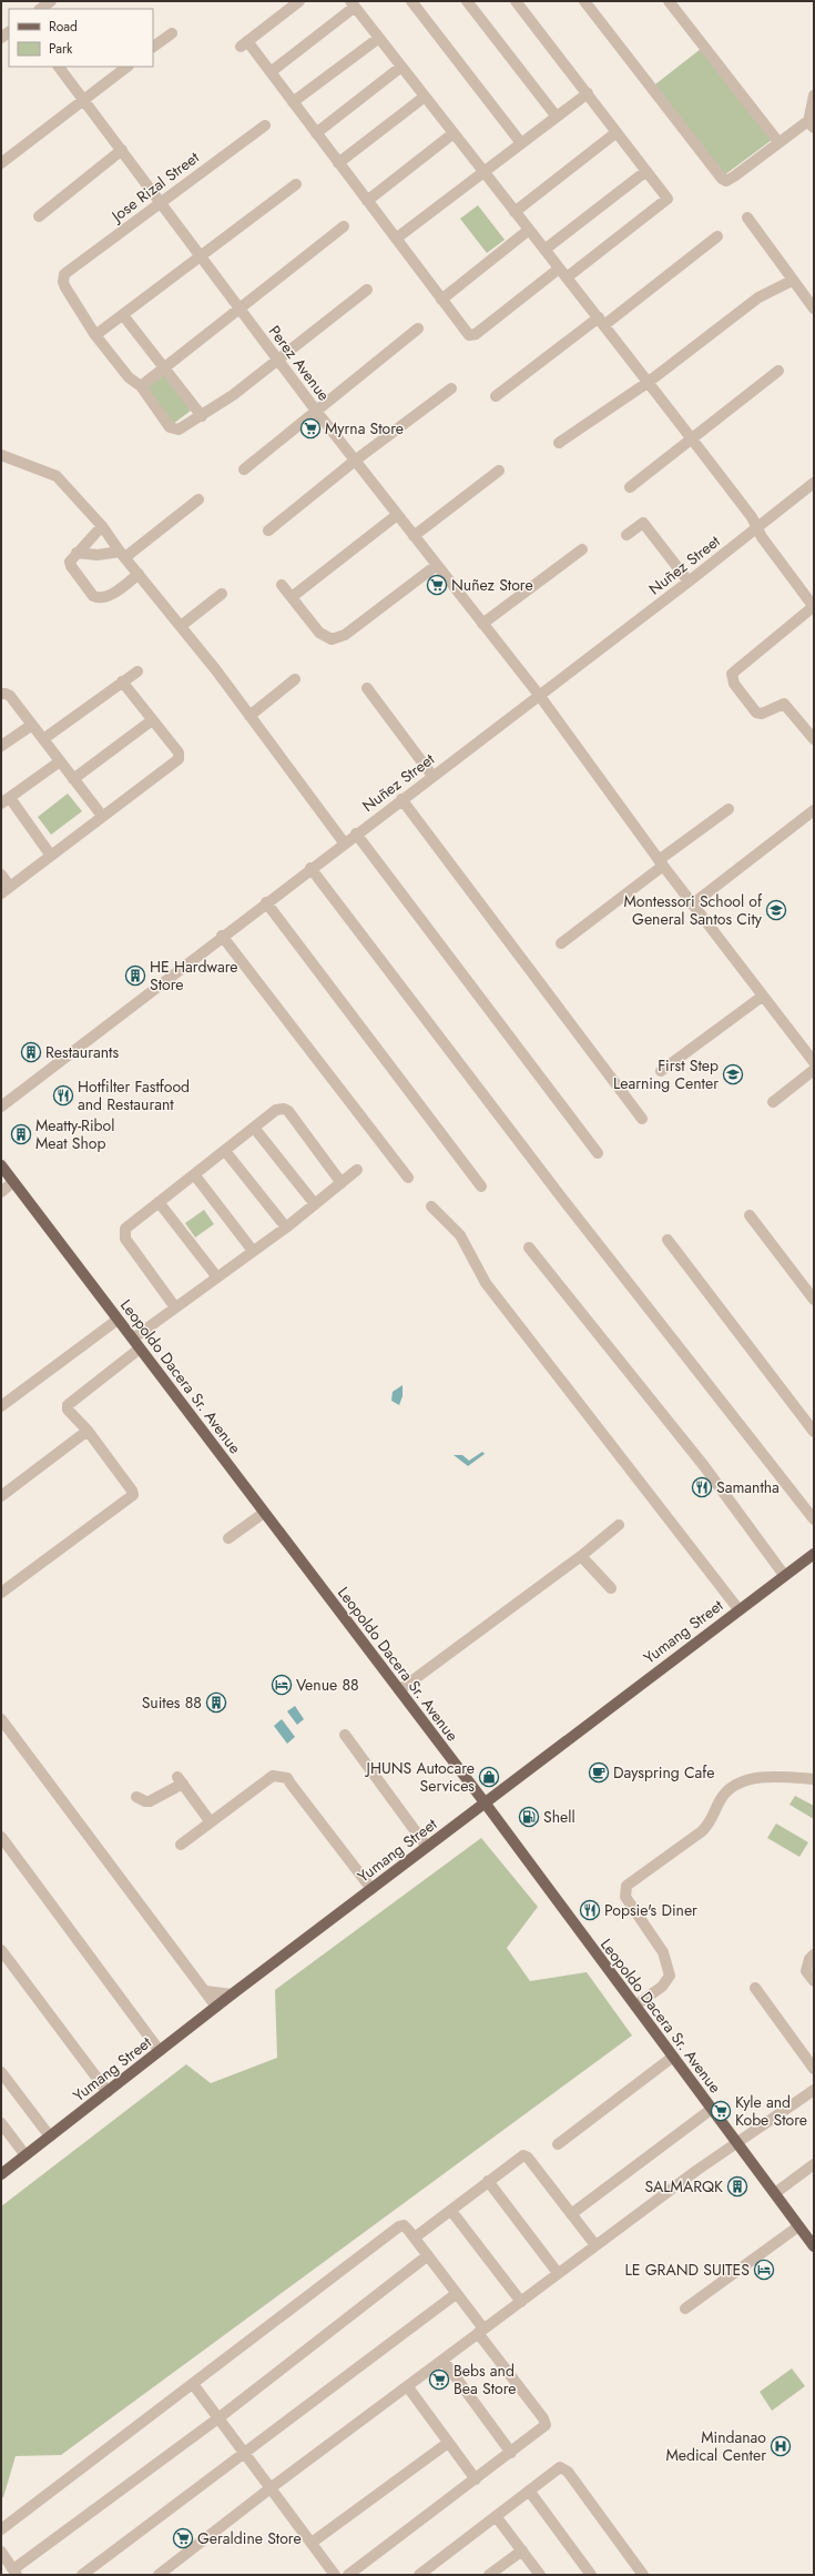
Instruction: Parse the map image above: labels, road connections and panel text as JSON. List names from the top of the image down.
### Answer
{
  "streets": {
    "main road": ["Leopoldo Dacera Sr. Avenue", "Yumang Street"],
    "street": ["Jose Rizal Street", "Perez Avenue", "Nuñez Street"]
  },
  "crossings": [
    ["Jose Rizal Street", "Perez Avenue"],
    ["Perez Avenue", "Nuñez Street"],
    ["Leopoldo Dacera Sr. Avenue", "Yumang Street"]
  ],
  "places": {
    "supermarket": [
      "Myrna Store",
      "Nuñez Store",
      "Kyle and Kobe Store",
      "Bebs and Bea Store",
      "Geraldine Store"
    ],
    "school or university": ["Montessori School of General Santos City", "First Step Learning Center"],
    "building": [
      "HE Hardware Store",
      "Restaurants",
      "Meatty-Ribol Meat Shop",
      "Suites 88",
      "SALMARQK"
    ],
    "restaurant": ["Hotfilter Fastfood and Restaurant", "Samantha", "Popsie's Diner"],
    "hotel": ["Venue 88", "LE GRAND SUITES"],
    "cafe": ["Dayspring Cafe"],
    "shop": ["JHUNS Autocare Services"],
    "fuel station": ["Shell"],
    "hospital": ["Mindanao Medical Center"]
  },
  "legend": ["Road", "Park"]
}
